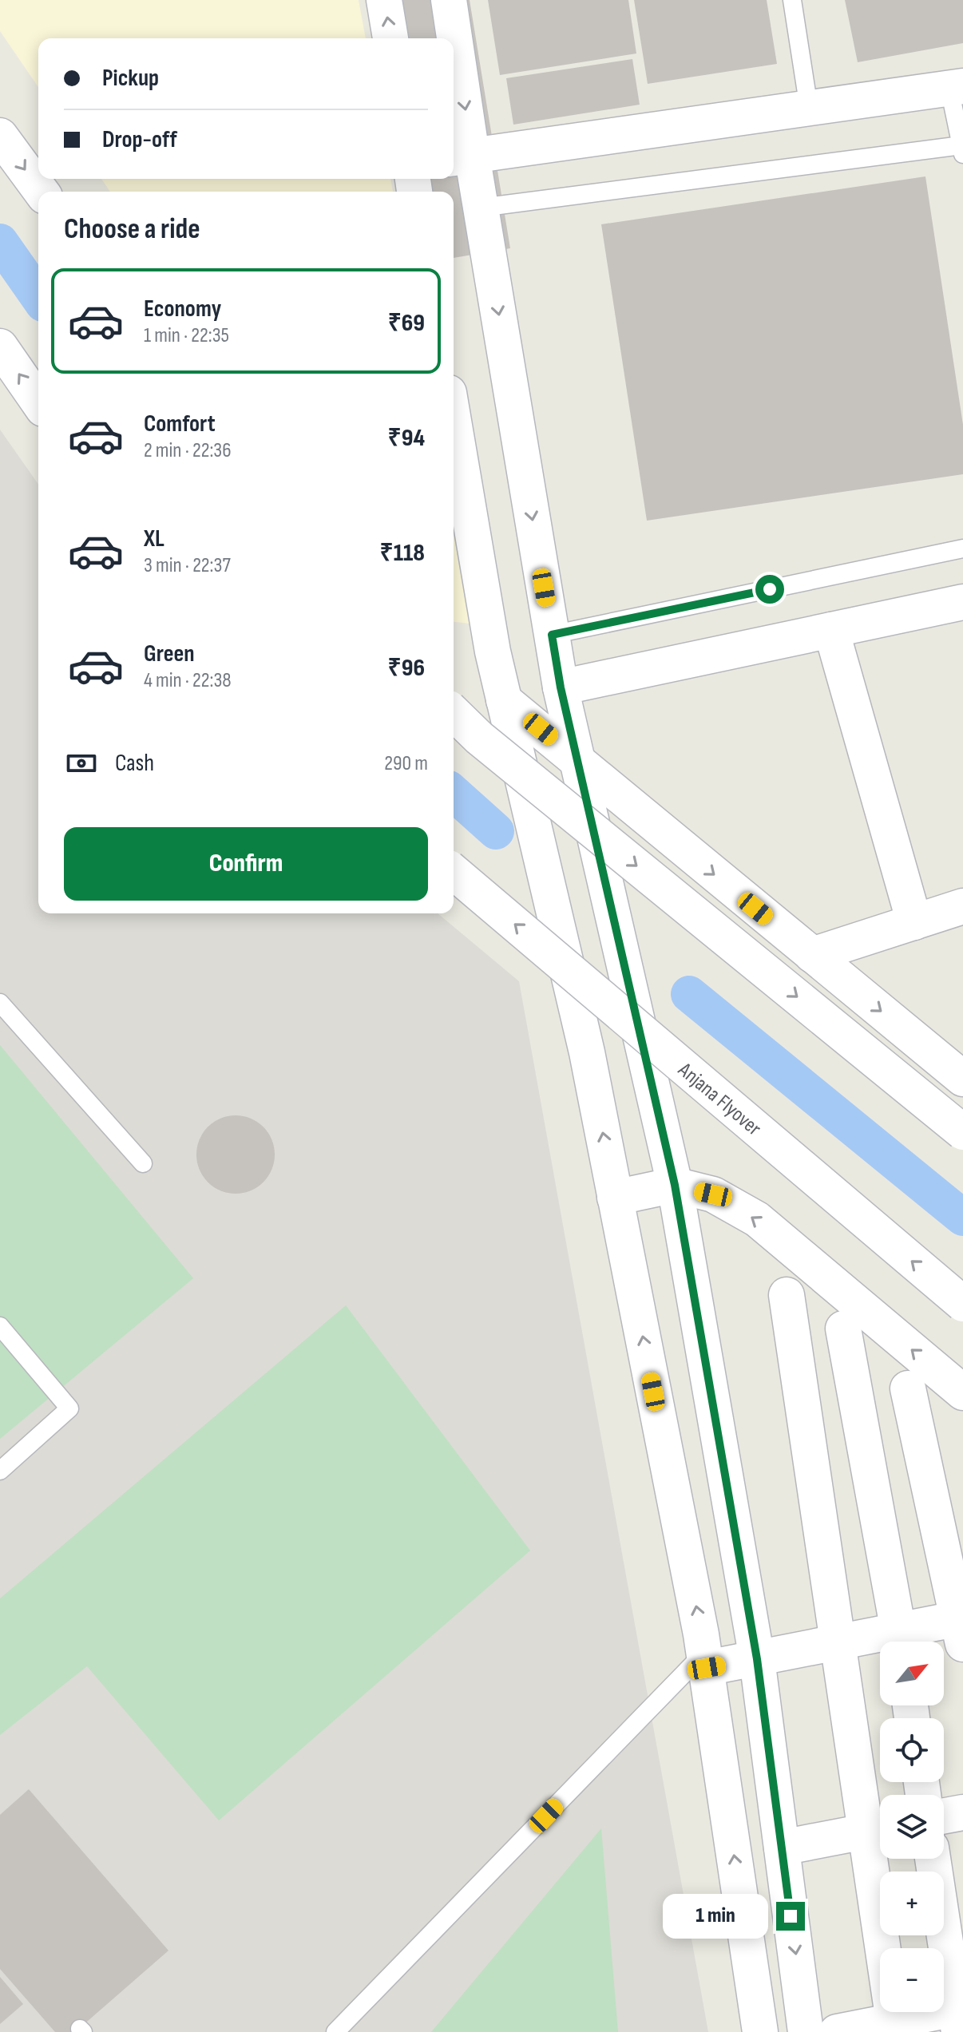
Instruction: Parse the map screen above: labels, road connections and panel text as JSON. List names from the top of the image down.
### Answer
{
  "streets": {
    "main road": ["Anjana Flyover"]
  },
  "north": "top right",
  "page": {
    "banner": ["Pickup", "Drop-off"],
    "heading": "Choose a ride",
    "list": [
      {
        "name": "Economy",
        "note": "1 min · 22:35",
        "value": "₹69"
      },
      {
        "name": "Comfort",
        "note": "2 min · 22:36",
        "value": "₹94"
      },
      {
        "name": "XL",
        "note": "3 min · 22:37",
        "value": "₹118"
      },
      {
        "name": "Green",
        "note": "4 min · 22:38",
        "value": "₹96"
      }
    ],
    "pay": ["Cash", "290 m"],
    "buttons": "Confirm",
    "map_buttons": ["+", "−"],
    "bubble": "1 min"
  }
}
